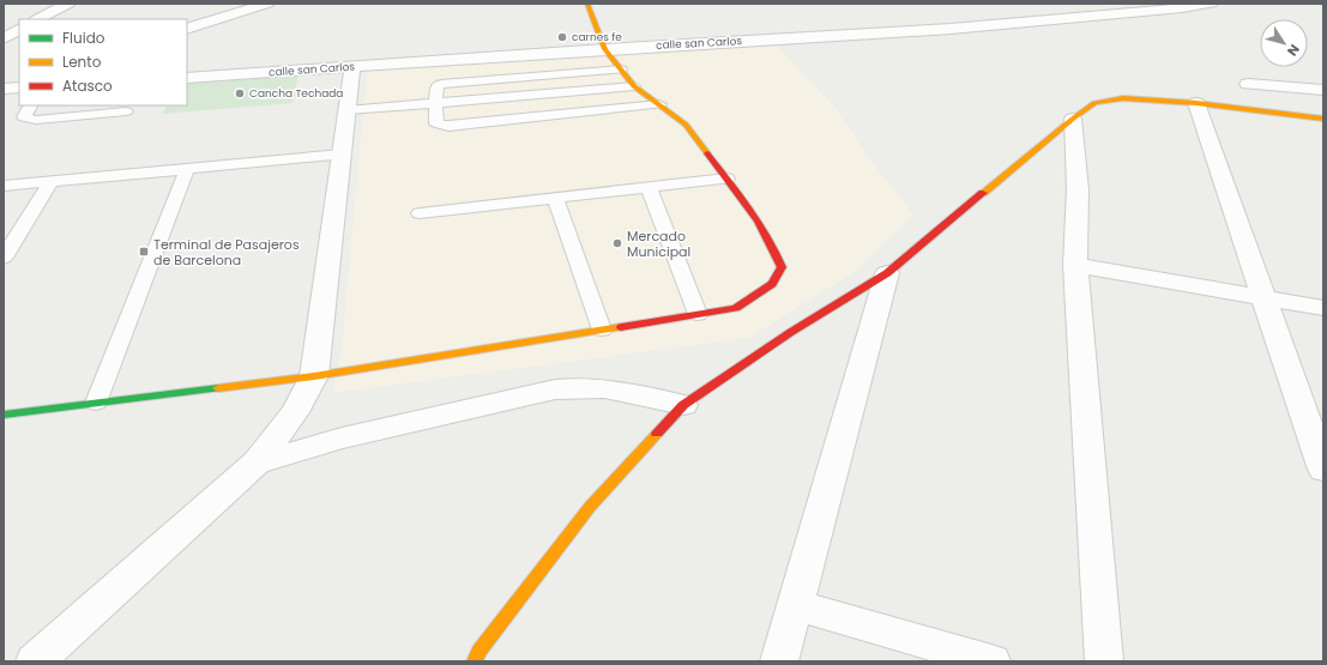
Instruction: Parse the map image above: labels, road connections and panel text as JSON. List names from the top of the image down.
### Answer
{
  "streets": {
    "street": ["calle san Carlos"]
  },
  "places": {
    "other": ["carnes fe", "Cancha Techada", "Mercado Municipal"],
    "transit": ["Terminal de Pasajeros de Barcelona"]
  },
  "legend": ["Fluido", "Lento", "Atasco"],
  "north": "bottom right"
}
